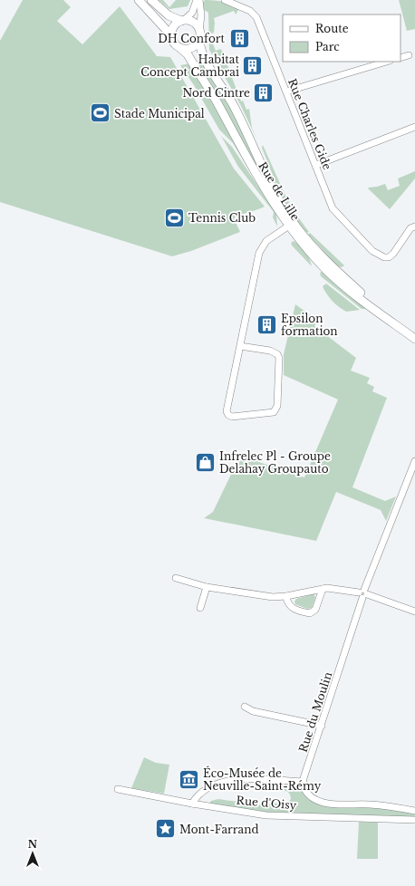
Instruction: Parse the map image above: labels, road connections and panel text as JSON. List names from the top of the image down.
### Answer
{
  "streets": {
    "main road": ["Rue de Lille"],
    "street": ["Rue Charles Gide", "Rue du Moulin", "Rue d'Oisy"]
  },
  "crossings": [
    ["Rue du Moulin", "Rue d'Oisy"]
  ],
  "places": {
    "building": [
      "DH Confort",
      "Habitat Concept Cambrai",
      "Nord Cintre",
      "Epsilon formation"
    ],
    "sports": ["Stade Municipal", "Tennis Club"],
    "shop": ["Infrelec Pl - Groupe Delahay Groupauto"],
    "museum": ["Éco-Musée de Neuville-Saint-Rémy"],
    "place": ["Mont-Farrand"]
  },
  "legend": ["Route", "Parc"],
  "north": "top"
}
